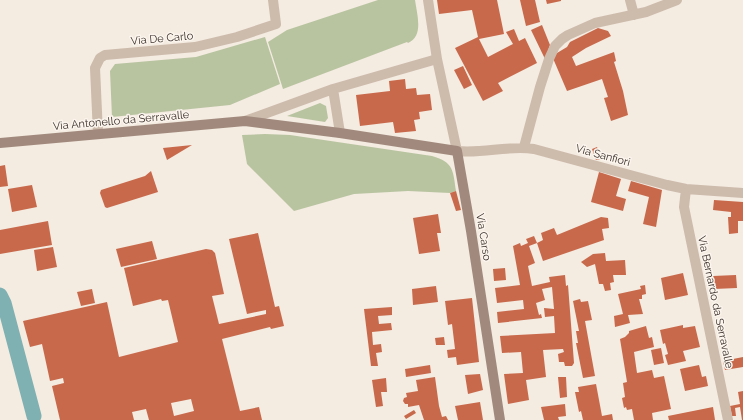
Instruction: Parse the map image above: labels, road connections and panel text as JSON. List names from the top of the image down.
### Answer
{
  "streets": {
    "street": [
      "Via De Carlo",
      "Via Antonello da Serravalle",
      "Via Sanfiori",
      "Via Carso",
      "Via Bernardo da Serravalle"
    ]
  },
  "crossings": [
    ["Via De Carlo", "Via Antonello da Serravalle"],
    ["Via Antonello da Serravalle", "Via Sanfiori"],
    ["Via Antonello da Serravalle", "Via Carso"],
    ["Via Sanfiori", "Via Carso"],
    ["Via Sanfiori", "Via Bernardo da Serravalle"]
  ]
}
